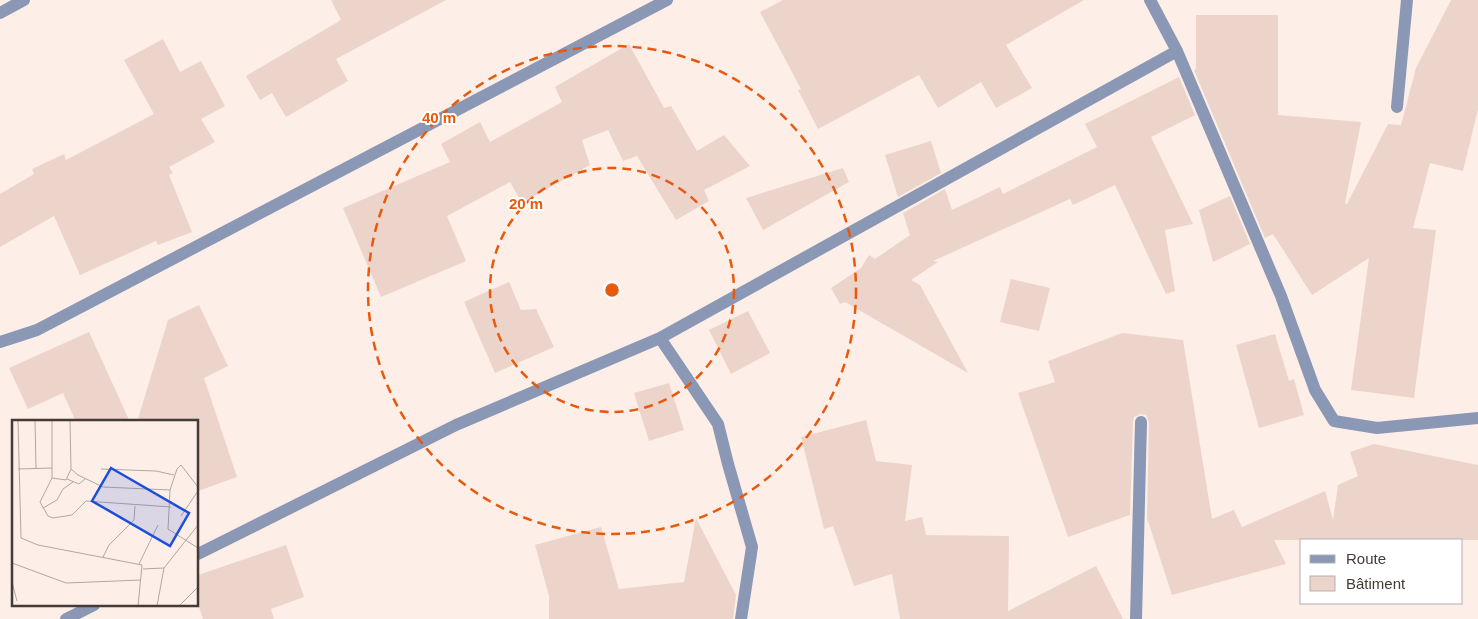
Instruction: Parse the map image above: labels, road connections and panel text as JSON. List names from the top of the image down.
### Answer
{
  "legend": ["Route", "Bâtiment"],
  "rings": ["40 m", "20 m"]
}
